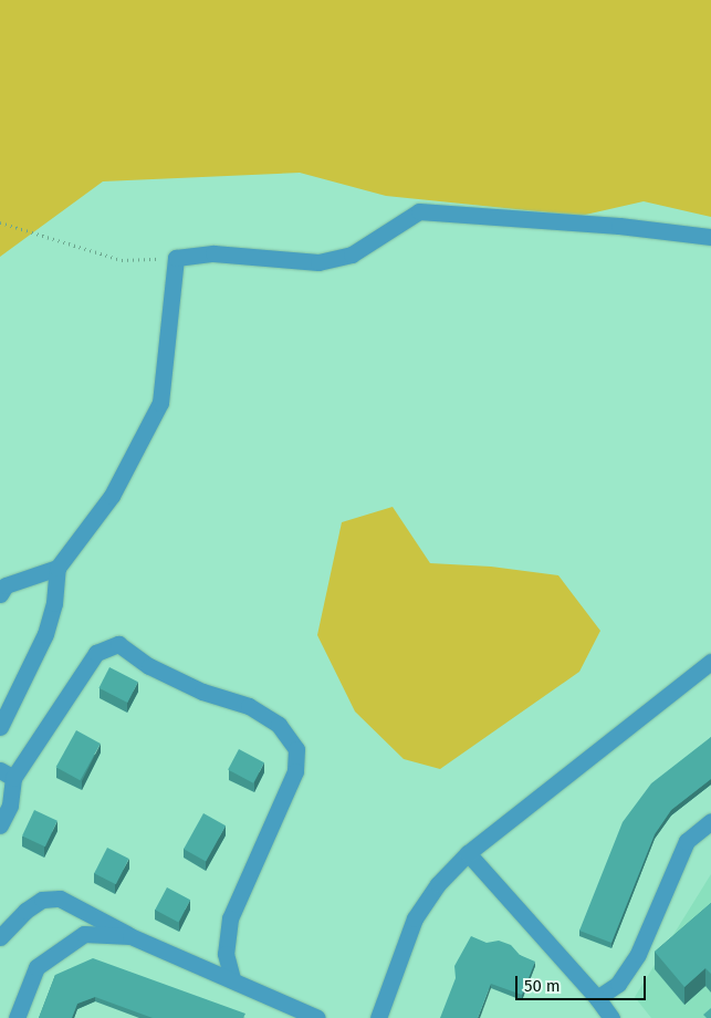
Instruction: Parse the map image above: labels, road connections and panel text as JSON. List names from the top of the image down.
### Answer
{
  "scale_bar": "50 m"
}
